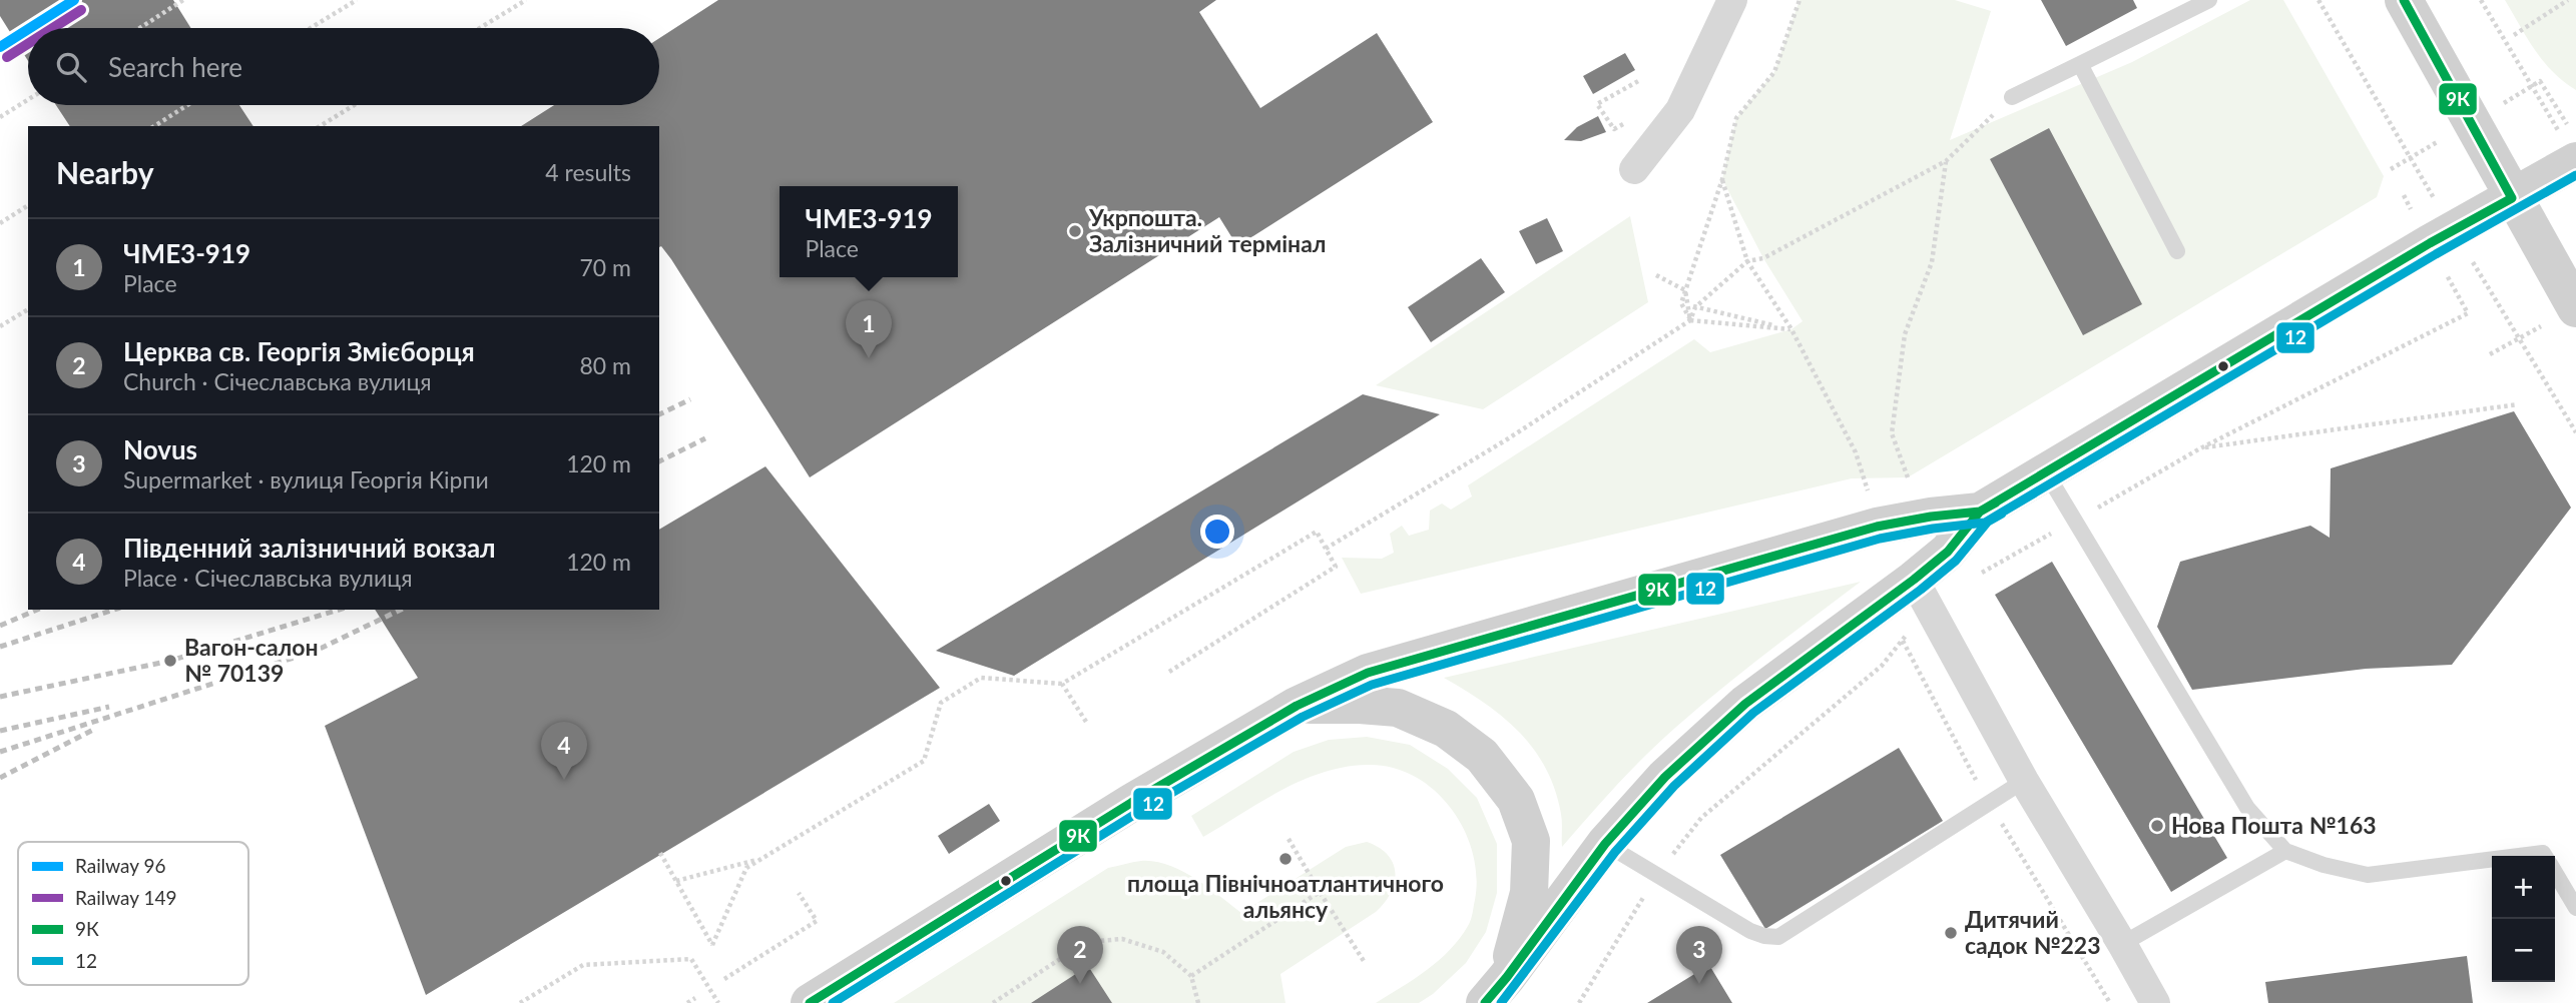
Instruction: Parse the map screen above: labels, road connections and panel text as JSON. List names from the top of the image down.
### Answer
{
  "places": [
    "Укрпошта. Залізничний термінал",
    "Вагон-салон № 70139",
    "Нова Пошта №163",
    "площа Північноатлантичного альянсу",
    "Дитячий садок №223"
  ],
  "lines": [
    "rail line 96",
    "transit line 9К",
    "rail line 149",
    "transit line 12"
  ],
  "legend": [
    "Railway 96",
    "Railway 149",
    "9К",
    "12"
  ],
  "page": {
    "search": "Search here",
    "heading": ["Nearby", "4 results"],
    "popup": ["ЧМЕ3-919", "Place"],
    "list": [
      {
        "mark": "1",
        "name": "ЧМЕ3-919",
        "note": "Place",
        "value": "70 m"
      },
      {
        "mark": "2",
        "name": "Церква св. Георгія Змієборця",
        "note": "Church · Січеславська вулиця",
        "value": "80 m"
      },
      {
        "mark": "3",
        "name": "Novus",
        "note": "Supermarket · вулиця Георгія Кірпи",
        "value": "120 m"
      },
      {
        "mark": "4",
        "name": "Південний залізничний вокзал",
        "note": "Place · Січеславська вулиця",
        "value": "120 m"
      }
    ],
    "pins": [
      "1",
      "4",
      "2",
      "3"
    ],
    "map_buttons": ["+", "−"]
  }
}
